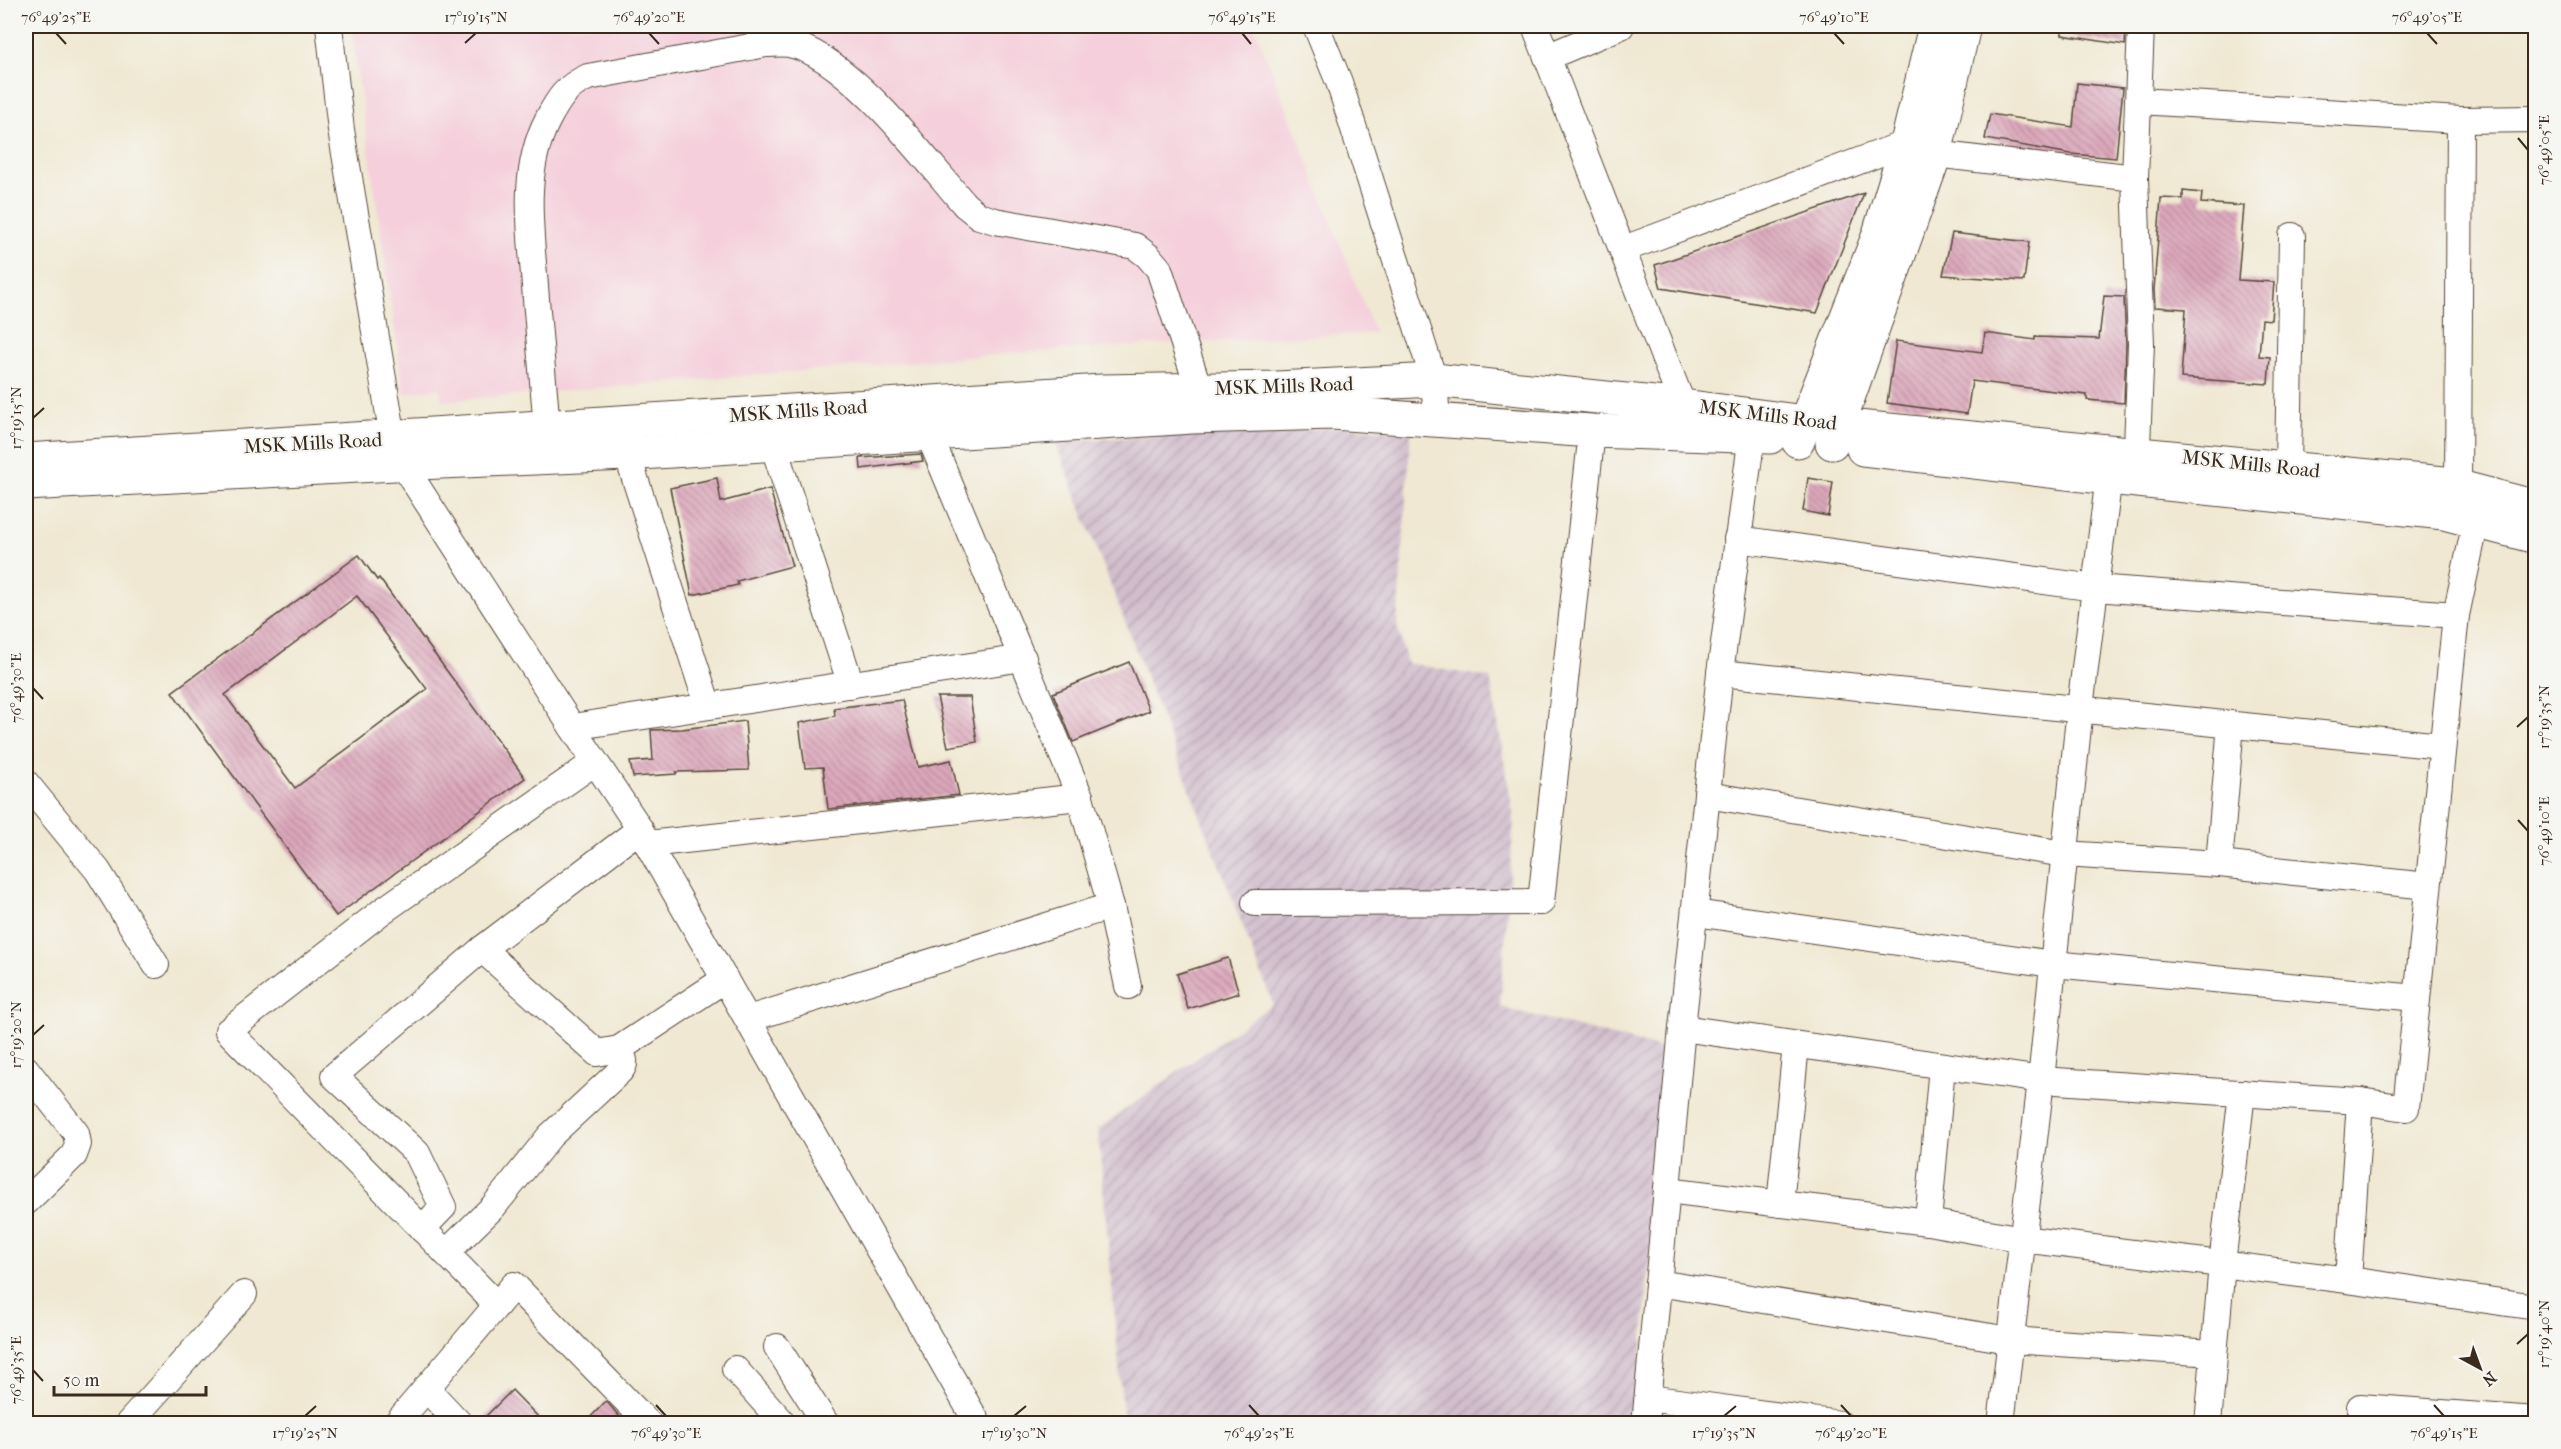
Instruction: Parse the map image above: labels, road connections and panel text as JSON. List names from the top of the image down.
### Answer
{
  "streets": {
    "main road": ["MSK Mills Road"]
  },
  "scale_bar": "50 m",
  "north": "bottom right",
  "coordinates": [
    "76°49'25\"E",
    "17°19'15\"N",
    "76°49'20\"E",
    "76°49'15\"E",
    "76°49'10\"E",
    "76°49'05\"E",
    "76°49'30\"E",
    "17°19'35\"N",
    "17°19'20\"N",
    "17°19'40\"N",
    "76°49'35\"E",
    "17°19'25\"N",
    "17°19'30\"N"
  ]
}
